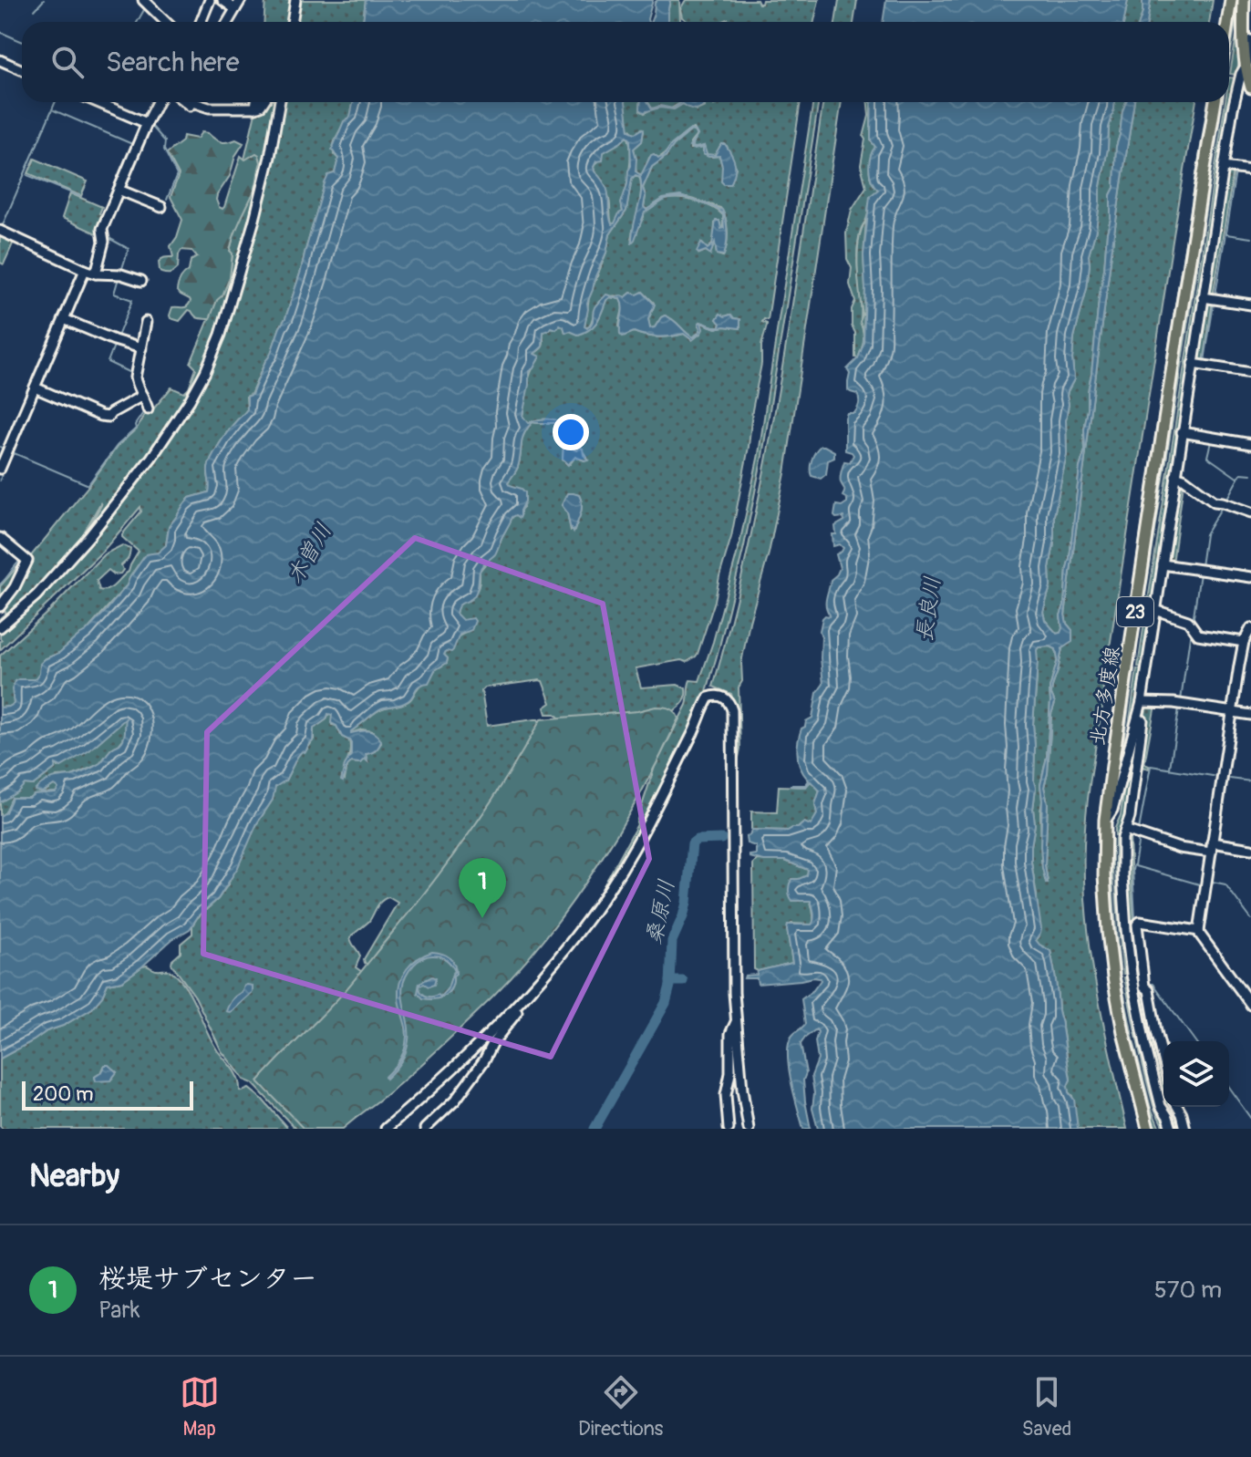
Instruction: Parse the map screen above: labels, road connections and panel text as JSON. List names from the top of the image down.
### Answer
{
  "streets": {
    "main road": ["23", "北方多度線"]
  },
  "water": ["木曽川", "長良川", "桑原川"],
  "scale_bar": "200 m",
  "page": {
    "search": "Search here",
    "pins": "1",
    "scale": "200 m",
    "heading": "Nearby",
    "list": [
      {
        "mark": "1",
        "name": "桜堤サブセンター",
        "note": "Park",
        "value": "570 m"
      }
    ],
    "nav": ["Map", "Directions", "Saved"]
  }
}
